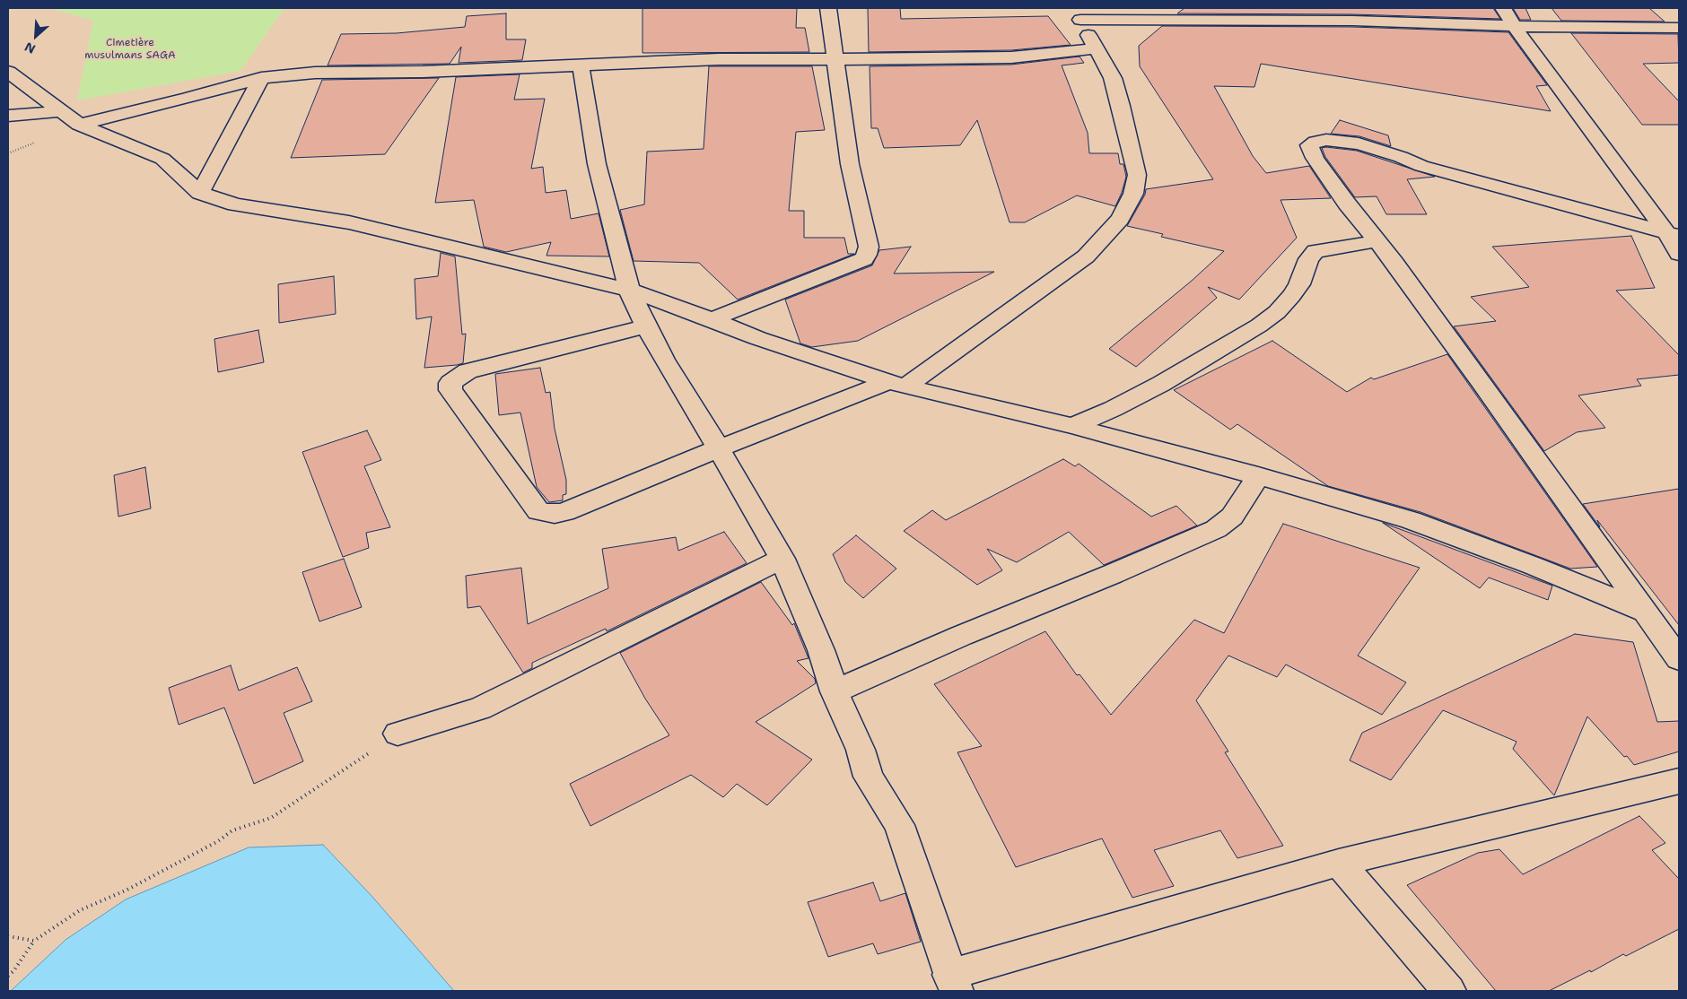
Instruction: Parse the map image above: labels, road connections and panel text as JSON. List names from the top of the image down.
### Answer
{
  "parks": ["Cimetière musulmans SAGA"],
  "north": "bottom left"
}
